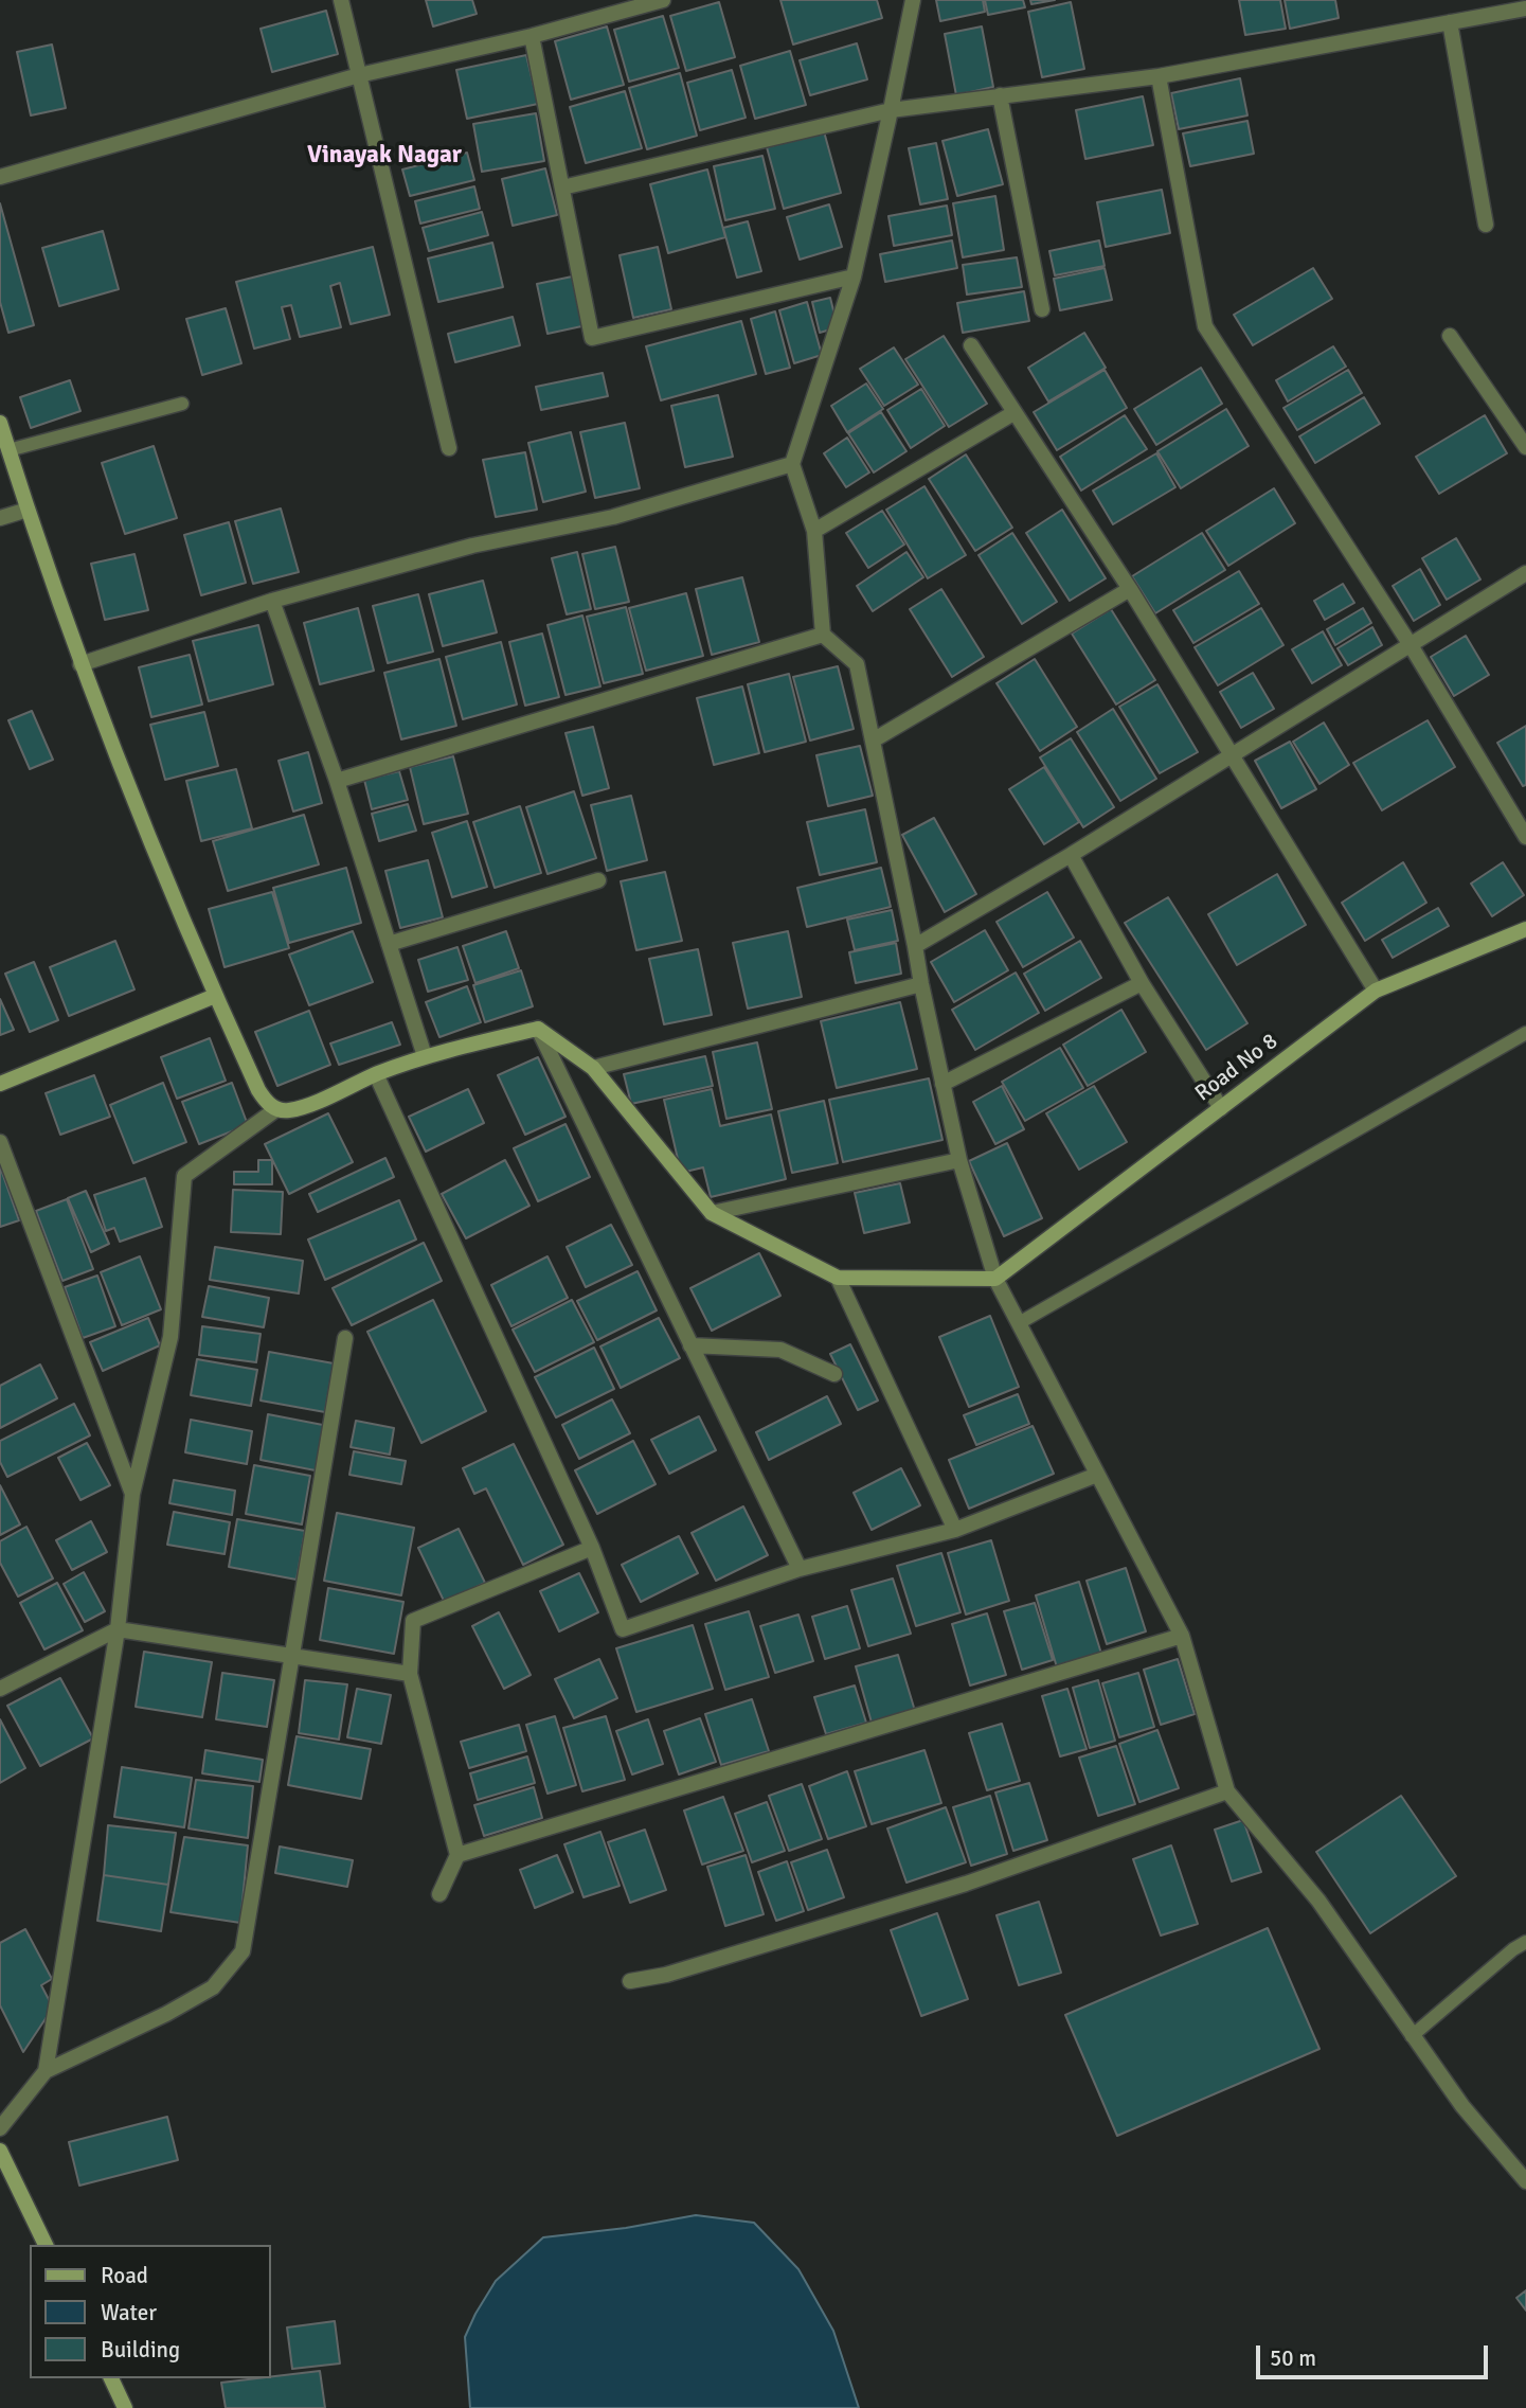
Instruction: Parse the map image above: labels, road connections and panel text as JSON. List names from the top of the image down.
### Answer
{
  "streets": {
    "street": ["Road No 8"]
  },
  "districts": ["Vinayak Nagar"],
  "legend": ["Road", "Water", "Building"],
  "scale_bar": "50 m"
}
